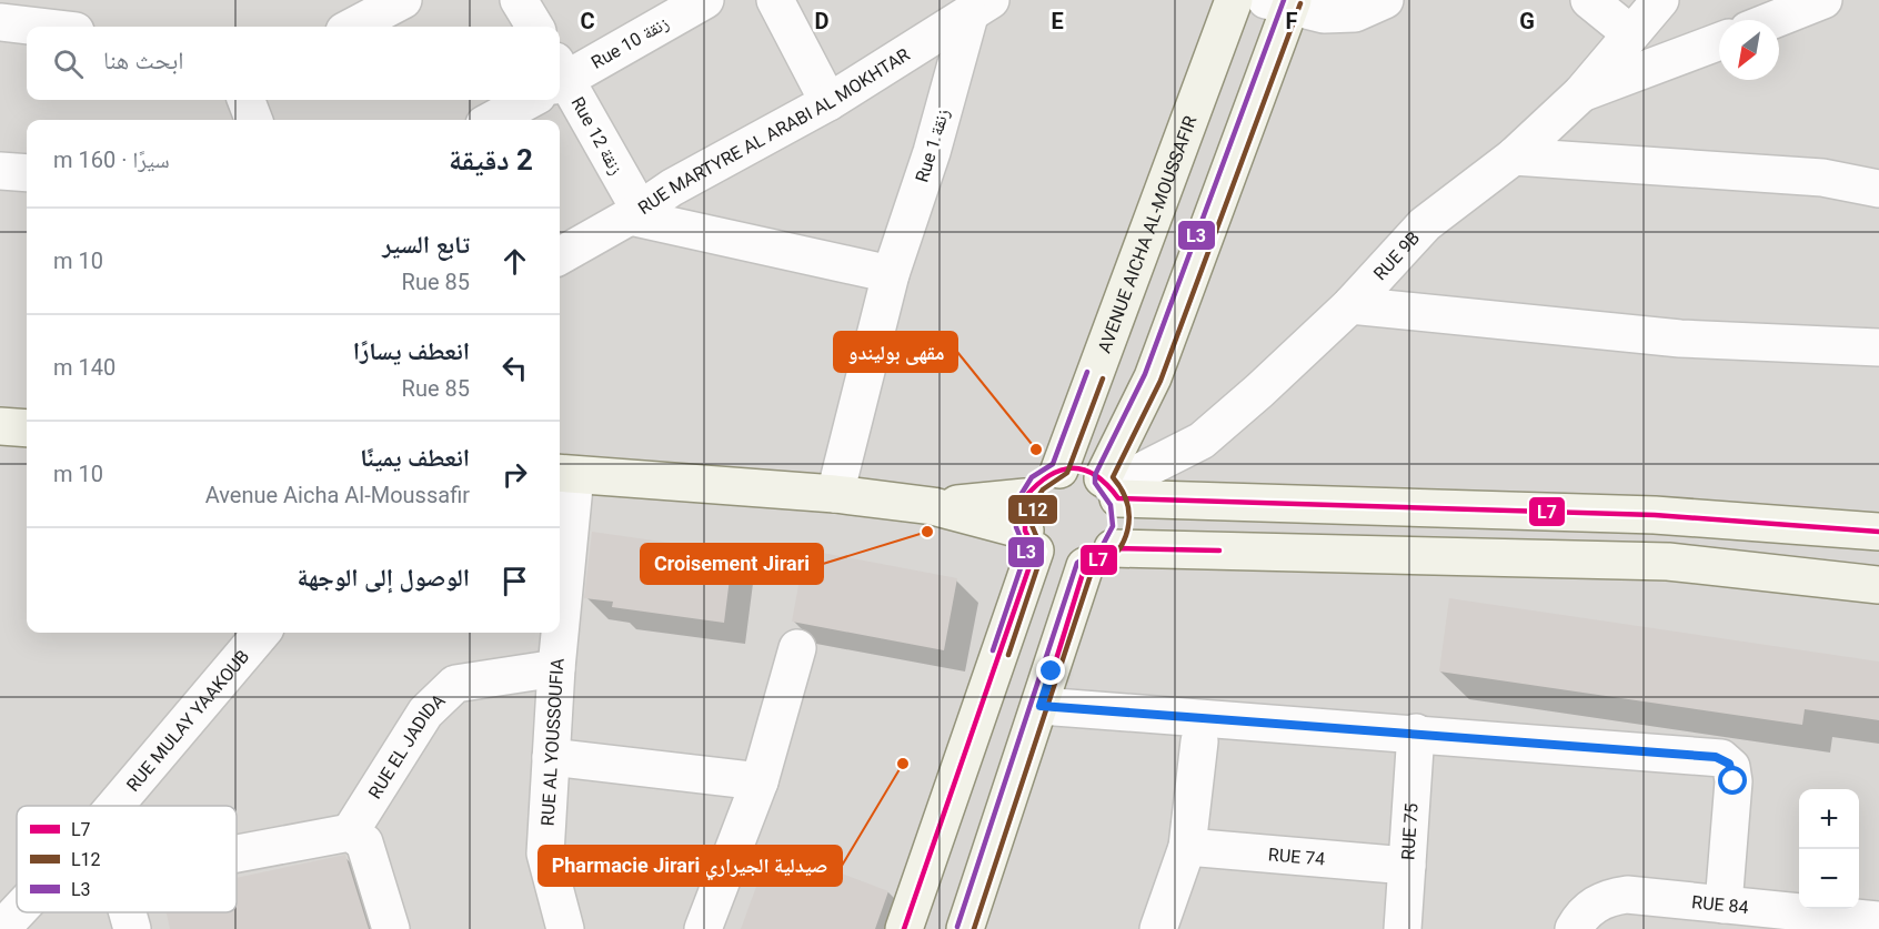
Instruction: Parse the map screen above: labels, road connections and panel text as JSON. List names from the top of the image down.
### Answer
{
  "streets": {
    "street": [
      "Rue 10 زنقة",
      "RUE MARTYRE AL ARABI AL MOKHTAR",
      "Rue 12 زنقة",
      "Rue 1 زنقة",
      "AVENUE AICHA AL-MOUSSAFIR",
      "RUE 9B",
      "RUE MULAY YAAKOUB",
      "RUE AL YOUSSOUFIA",
      "RUE EL JADIDA",
      "RUE 75",
      "RUE 74",
      "RUE 84"
    ]
  },
  "crossings": [
    ["RUE MARTYRE AL ARABI AL MOKHTAR", "Rue 12 زنقة"],
    ["RUE MARTYRE AL ARABI AL MOKHTAR", "Rue 1 زنقة"],
    ["AVENUE AICHA AL-MOUSSAFIR", "RUE 9B"],
    ["RUE AL YOUSSOUFIA", "RUE EL JADIDA"],
    ["RUE 75", "RUE 74"]
  ],
  "places": ["مقهى بوليندو", "Croisement Jirari", "Pharmacie Jirari صيدلية الجيراري"],
  "lines": ["transit line L3", "transit line L12", "transit line L7"],
  "legend": ["L7", "L12", "L3"],
  "north": "bottom left",
  "page": {
    "search": "ابحث هنا",
    "heading": ["2 دقيقة", "سيرًا · 160 m"],
    "list": [
      ["تابع السير", "Rue 85", "10 m"],
      ["انعطف يسارًا", "Rue 85", "140 m"],
      ["انعطف يمينًا", "Avenue Aicha Al-Moussafir", "10 m"],
      "الوصول إلى الوجهة"
    ],
    "map_buttons": ["+", "−"]
  },
  "grid": {
    "columns": [
      "C",
      "D",
      "E",
      "F",
      "G"
    ]
  }
}
